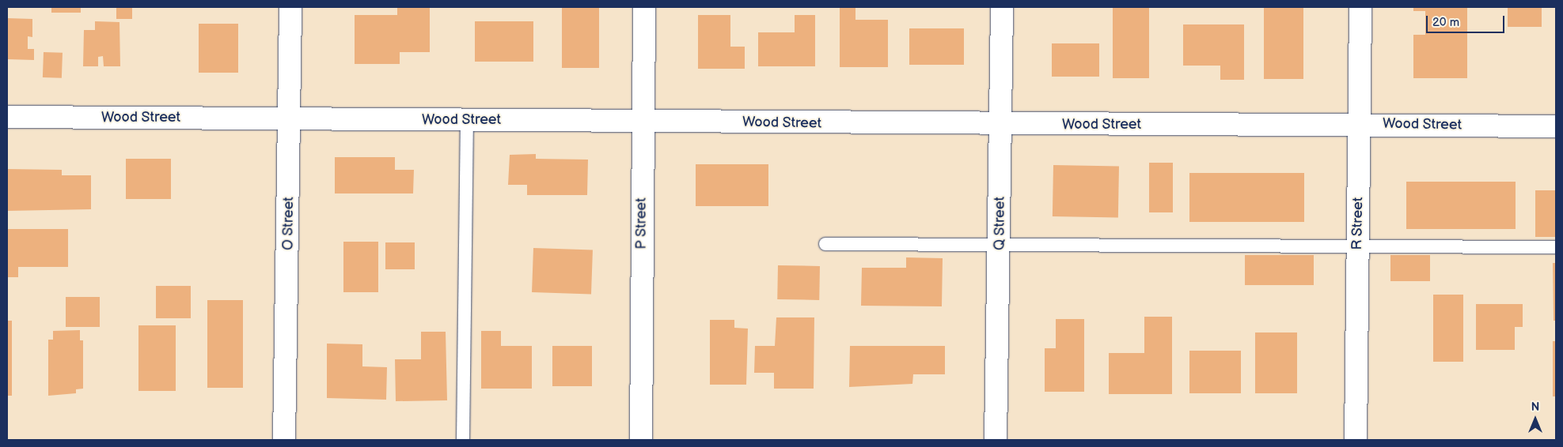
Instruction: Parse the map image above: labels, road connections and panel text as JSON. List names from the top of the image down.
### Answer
{
  "streets": {
    "street": [
      "Wood Street",
      "O Street",
      "P Street",
      "Q Street",
      "R Street"
    ]
  },
  "crossings": [
    ["Wood Street", "O Street"],
    ["Wood Street", "P Street"],
    ["Wood Street", "Q Street"],
    ["Wood Street", "R Street"]
  ],
  "scale_bar": "20 m",
  "north": "top"
}
